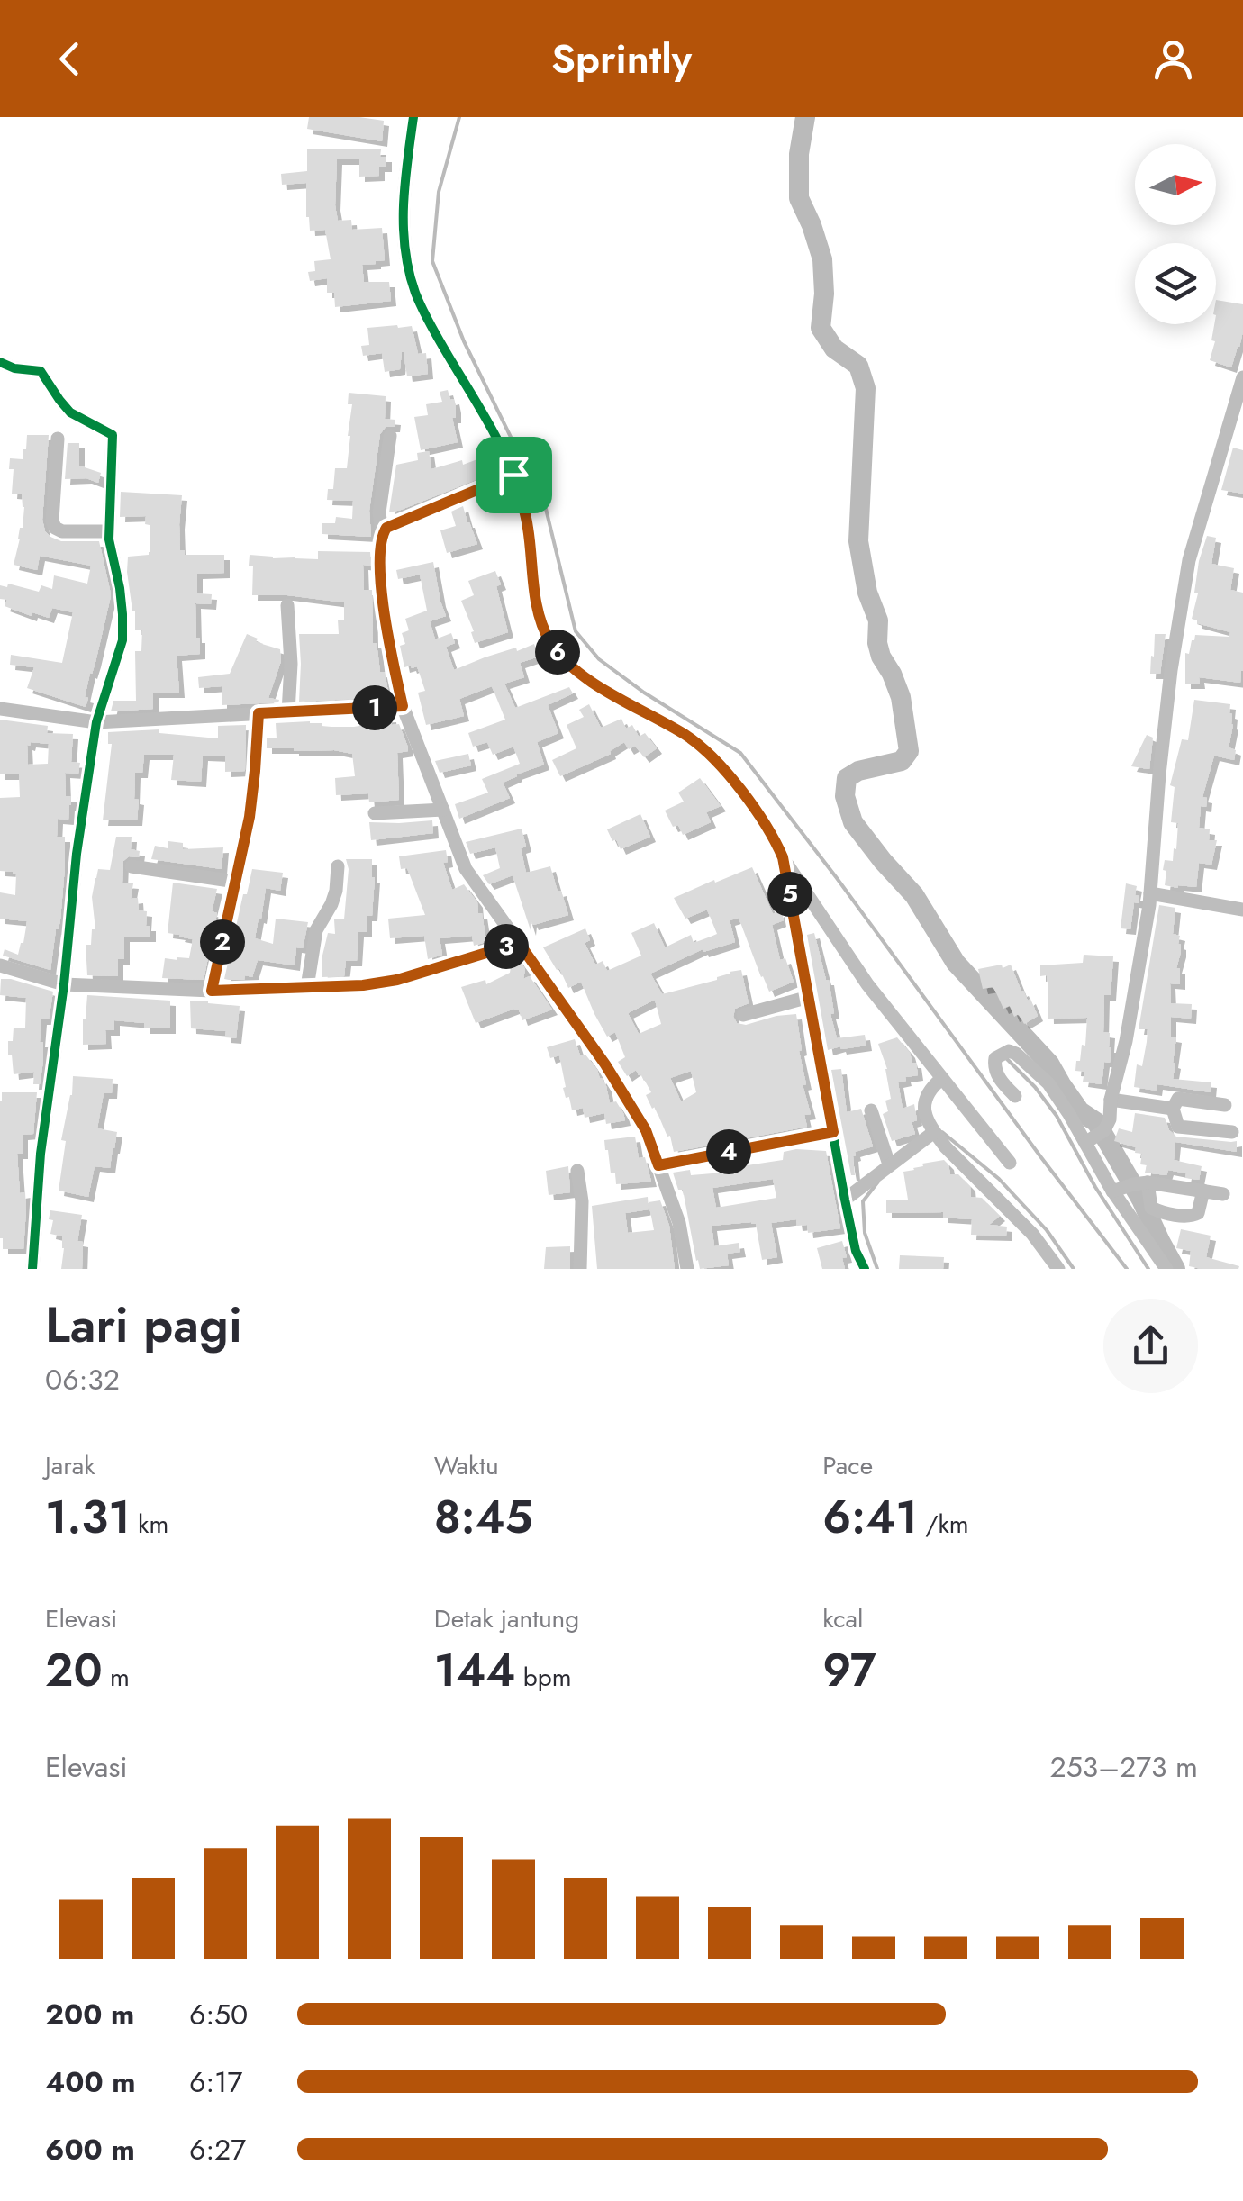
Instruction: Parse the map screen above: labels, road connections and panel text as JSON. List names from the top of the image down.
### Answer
{
  "north": "right",
  "page": {
    "header": "Sprintly",
    "pins": [
      "6",
      "1",
      "5",
      "2",
      "3",
      "4"
    ],
    "heading": ["Lari pagi", "06:32"],
    "stats": [
      ["Jarak", "1.31 km"],
      ["Waktu", "8:45"],
      ["Pace", "6:41 /km"],
      ["Elevasi", "20 m"],
      ["Detak jantung", "144 bpm"],
      ["kcal", "97"]
    ],
    "chart": ["Elevasi", "253–273 m"],
    "list": [
      {
        "name": "200 m",
        "note": "6:50"
      },
      {
        "name": "400 m",
        "note": "6:17"
      },
      {
        "name": "600 m",
        "note": "6:27"
      }
    ]
  }
}
